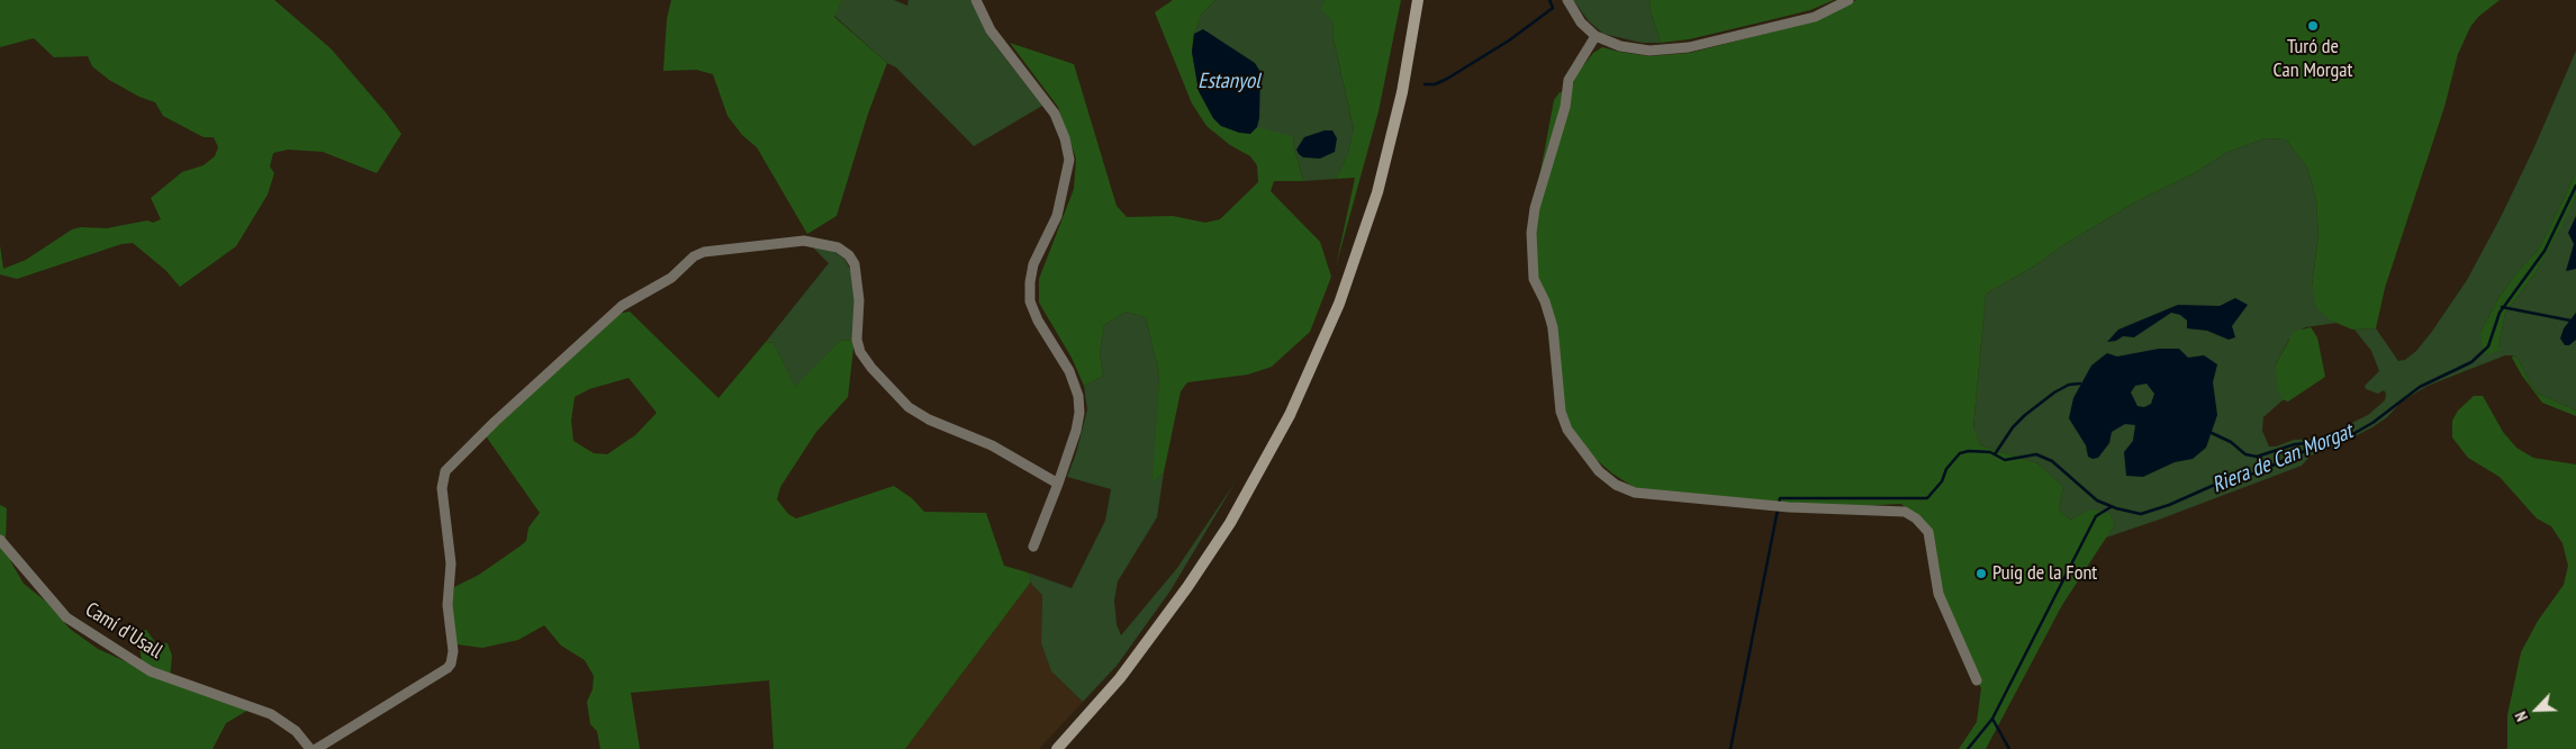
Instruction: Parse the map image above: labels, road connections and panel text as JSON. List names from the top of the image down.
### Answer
{
  "streets": {
    "street": ["Camí d'Usall"]
  },
  "water": ["Estanyol", "Riera de Can Morgat"],
  "places": ["Turó de Can Morgat", "Puig de la Font"],
  "north": "bottom left"
}
